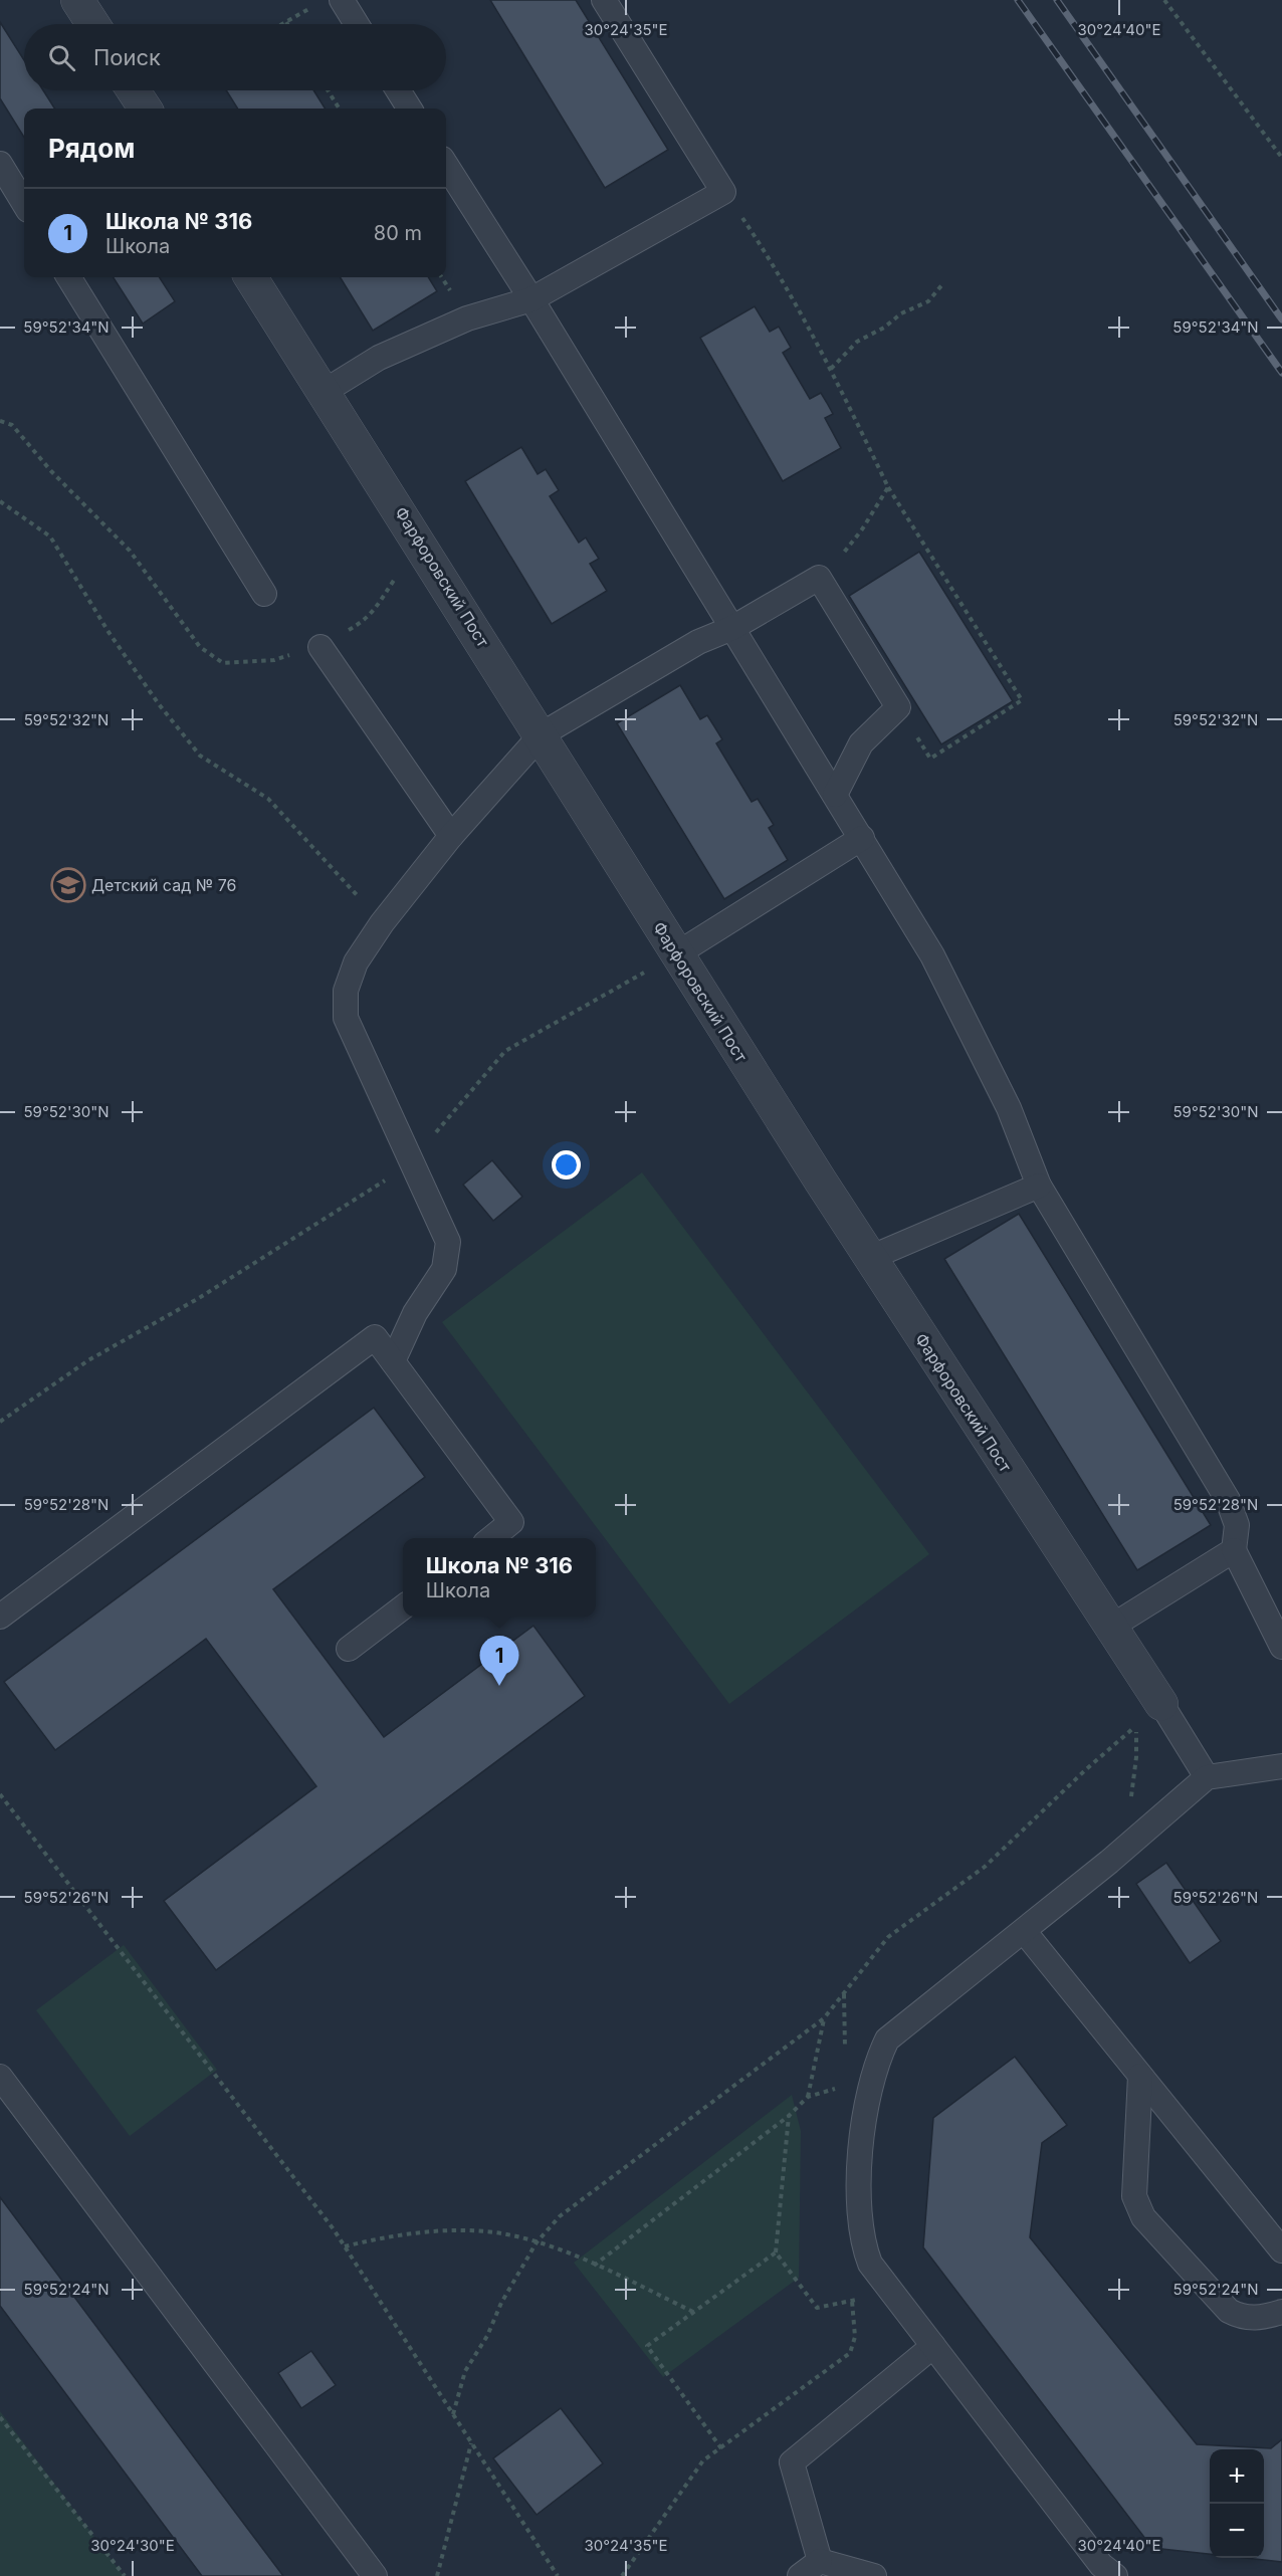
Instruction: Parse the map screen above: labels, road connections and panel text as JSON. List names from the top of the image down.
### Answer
{
  "streets": {
    "street": ["Фарфоровский Пост"]
  },
  "places": {
    "school or university": ["Детский сад № 76"]
  },
  "page": {
    "search": "Поиск",
    "heading": "Рядом",
    "list": [
      {
        "mark": "1",
        "name": "Школа № 316",
        "note": "Школа",
        "value": "80 m"
      }
    ],
    "popup": ["Школа № 316", "Школа"],
    "pins": "1",
    "map_buttons": ["+", "−"]
  },
  "coordinates": [
    "30°24'35\"E",
    "30°24'40\"E",
    "59°52'34\"N",
    "59°52'32\"N",
    "59°52'30\"N",
    "59°52'28\"N",
    "59°52'26\"N",
    "59°52'24\"N",
    "30°24'30\"E"
  ]
}
